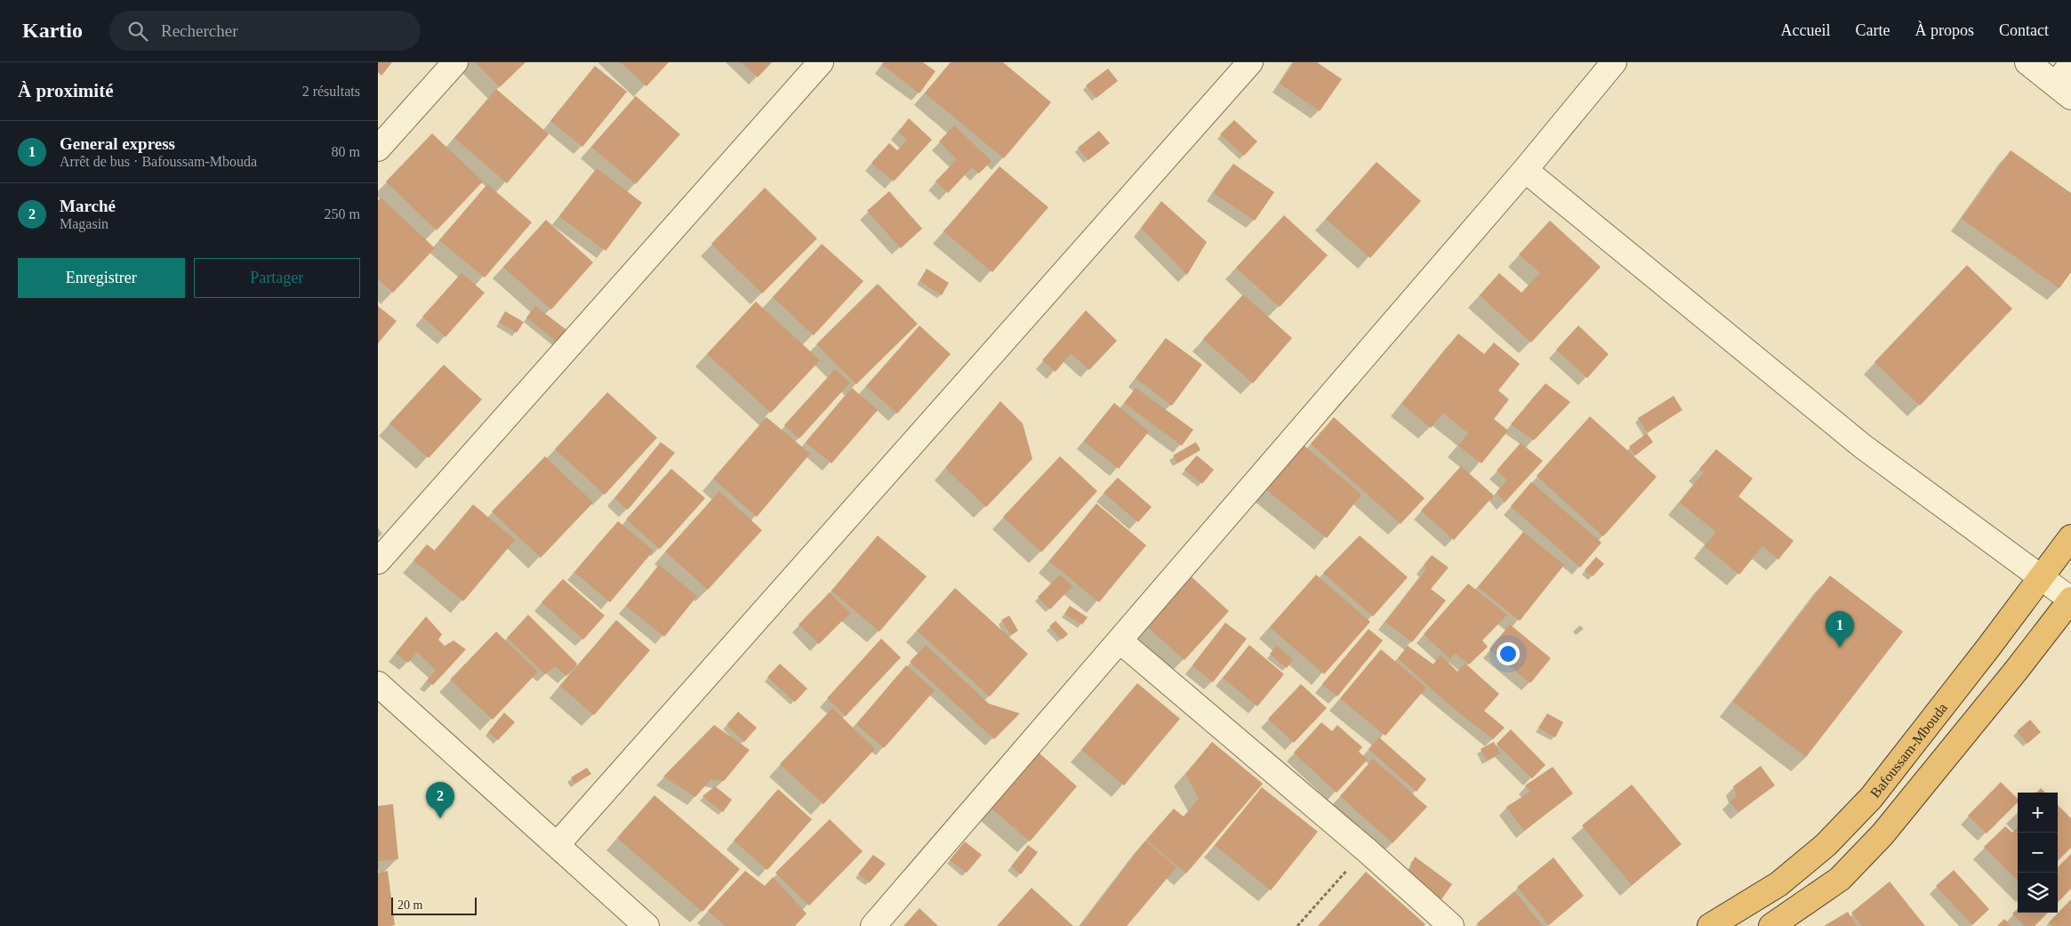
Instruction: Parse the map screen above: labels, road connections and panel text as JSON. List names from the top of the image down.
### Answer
{
  "streets": {
    "highway": ["Bafoussam-Mbouda"]
  },
  "scale_bar": "20 m",
  "page": {
    "header": "Kartio",
    "search": "Rechercher",
    "nav": [
      "Accueil",
      "Carte",
      "À propos",
      "Contact"
    ],
    "heading": ["À proximité", "2 résultats"],
    "list": [
      {
        "mark": "1",
        "name": "General express",
        "note": "Arrêt de bus · Bafoussam-Mbouda",
        "value": "80 m"
      },
      {
        "mark": "2",
        "name": "Marché",
        "note": "Magasin",
        "value": "250 m"
      }
    ],
    "buttons": ["Enregistrer", "Partager"],
    "pins": ["1", "2"],
    "map_buttons": ["+", "−"],
    "scale": "20 m"
  }
}
